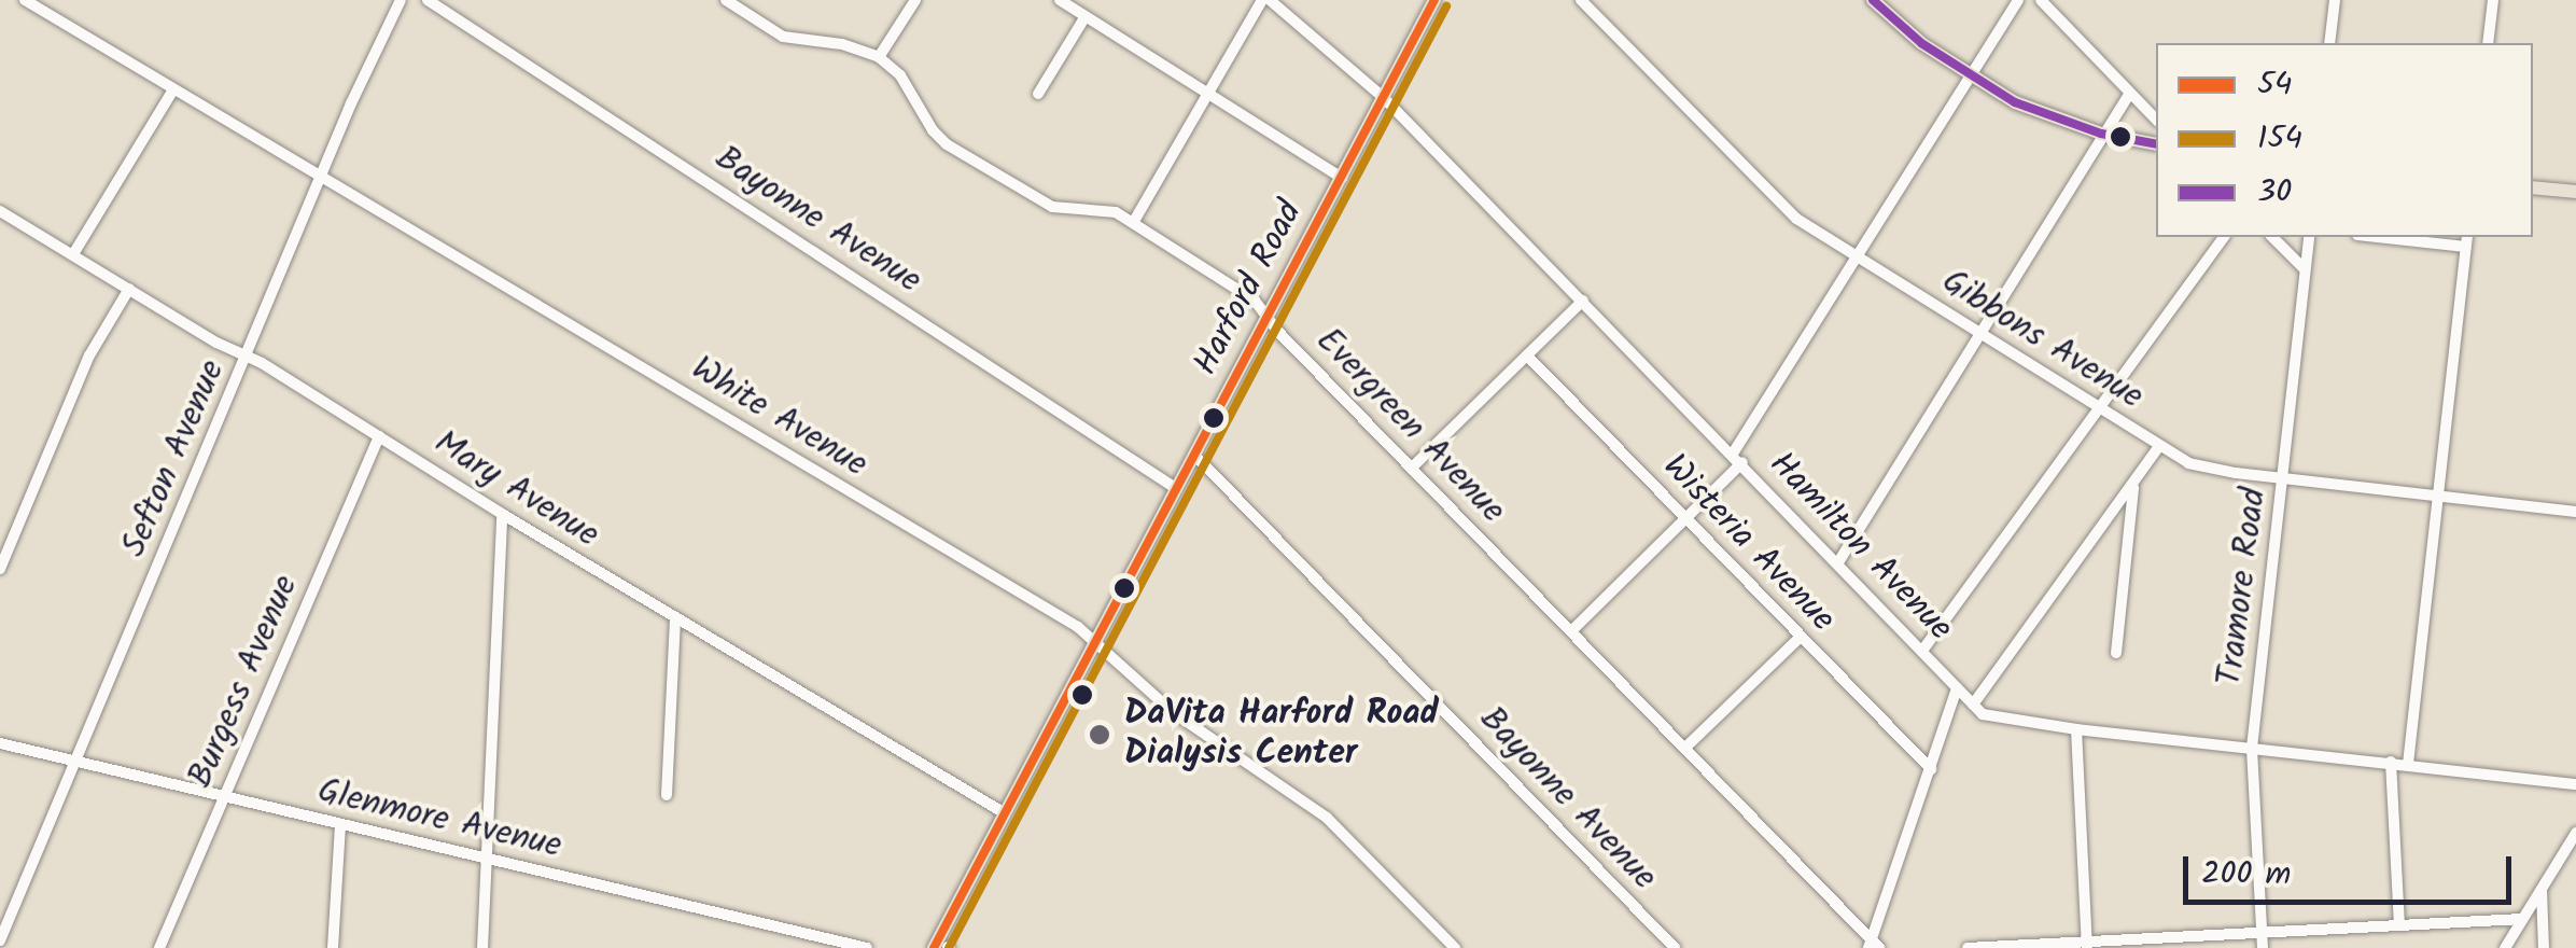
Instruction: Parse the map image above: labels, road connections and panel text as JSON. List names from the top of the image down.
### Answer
{
  "streets": {
    "main road": ["Harford Road"],
    "street": [
      "Bayonne Avenue",
      "Gibbons Avenue",
      "White Avenue",
      "Evergreen Avenue",
      "Sefton Avenue",
      "Mary Avenue",
      "Wisteria Avenue",
      "Hamilton Avenue",
      "Tramore Road",
      "Burgess Avenue",
      "Glenmore Avenue"
    ]
  },
  "crossings": [
    ["Bayonne Avenue", "Harford Road"],
    ["Harford Road", "White Avenue"],
    ["Harford Road", "Evergreen Avenue"],
    ["Harford Road", "Mary Avenue"],
    ["Harford Road", "Hamilton Avenue"],
    ["Gibbons Avenue", "Tramore Road"],
    ["White Avenue", "Sefton Avenue"],
    ["Sefton Avenue", "Mary Avenue"],
    ["Sefton Avenue", "Glenmore Avenue"],
    ["Mary Avenue", "Burgess Avenue"],
    ["Hamilton Avenue", "Tramore Road"],
    ["Burgess Avenue", "Glenmore Avenue"]
  ],
  "places": ["DaVita Harford Road Dialysis Center"],
  "lines": ["transit line 54", "transit line 30", "transit line 154"],
  "legend": ["54", "154", "30"],
  "scale_bar": "200 m"
}
